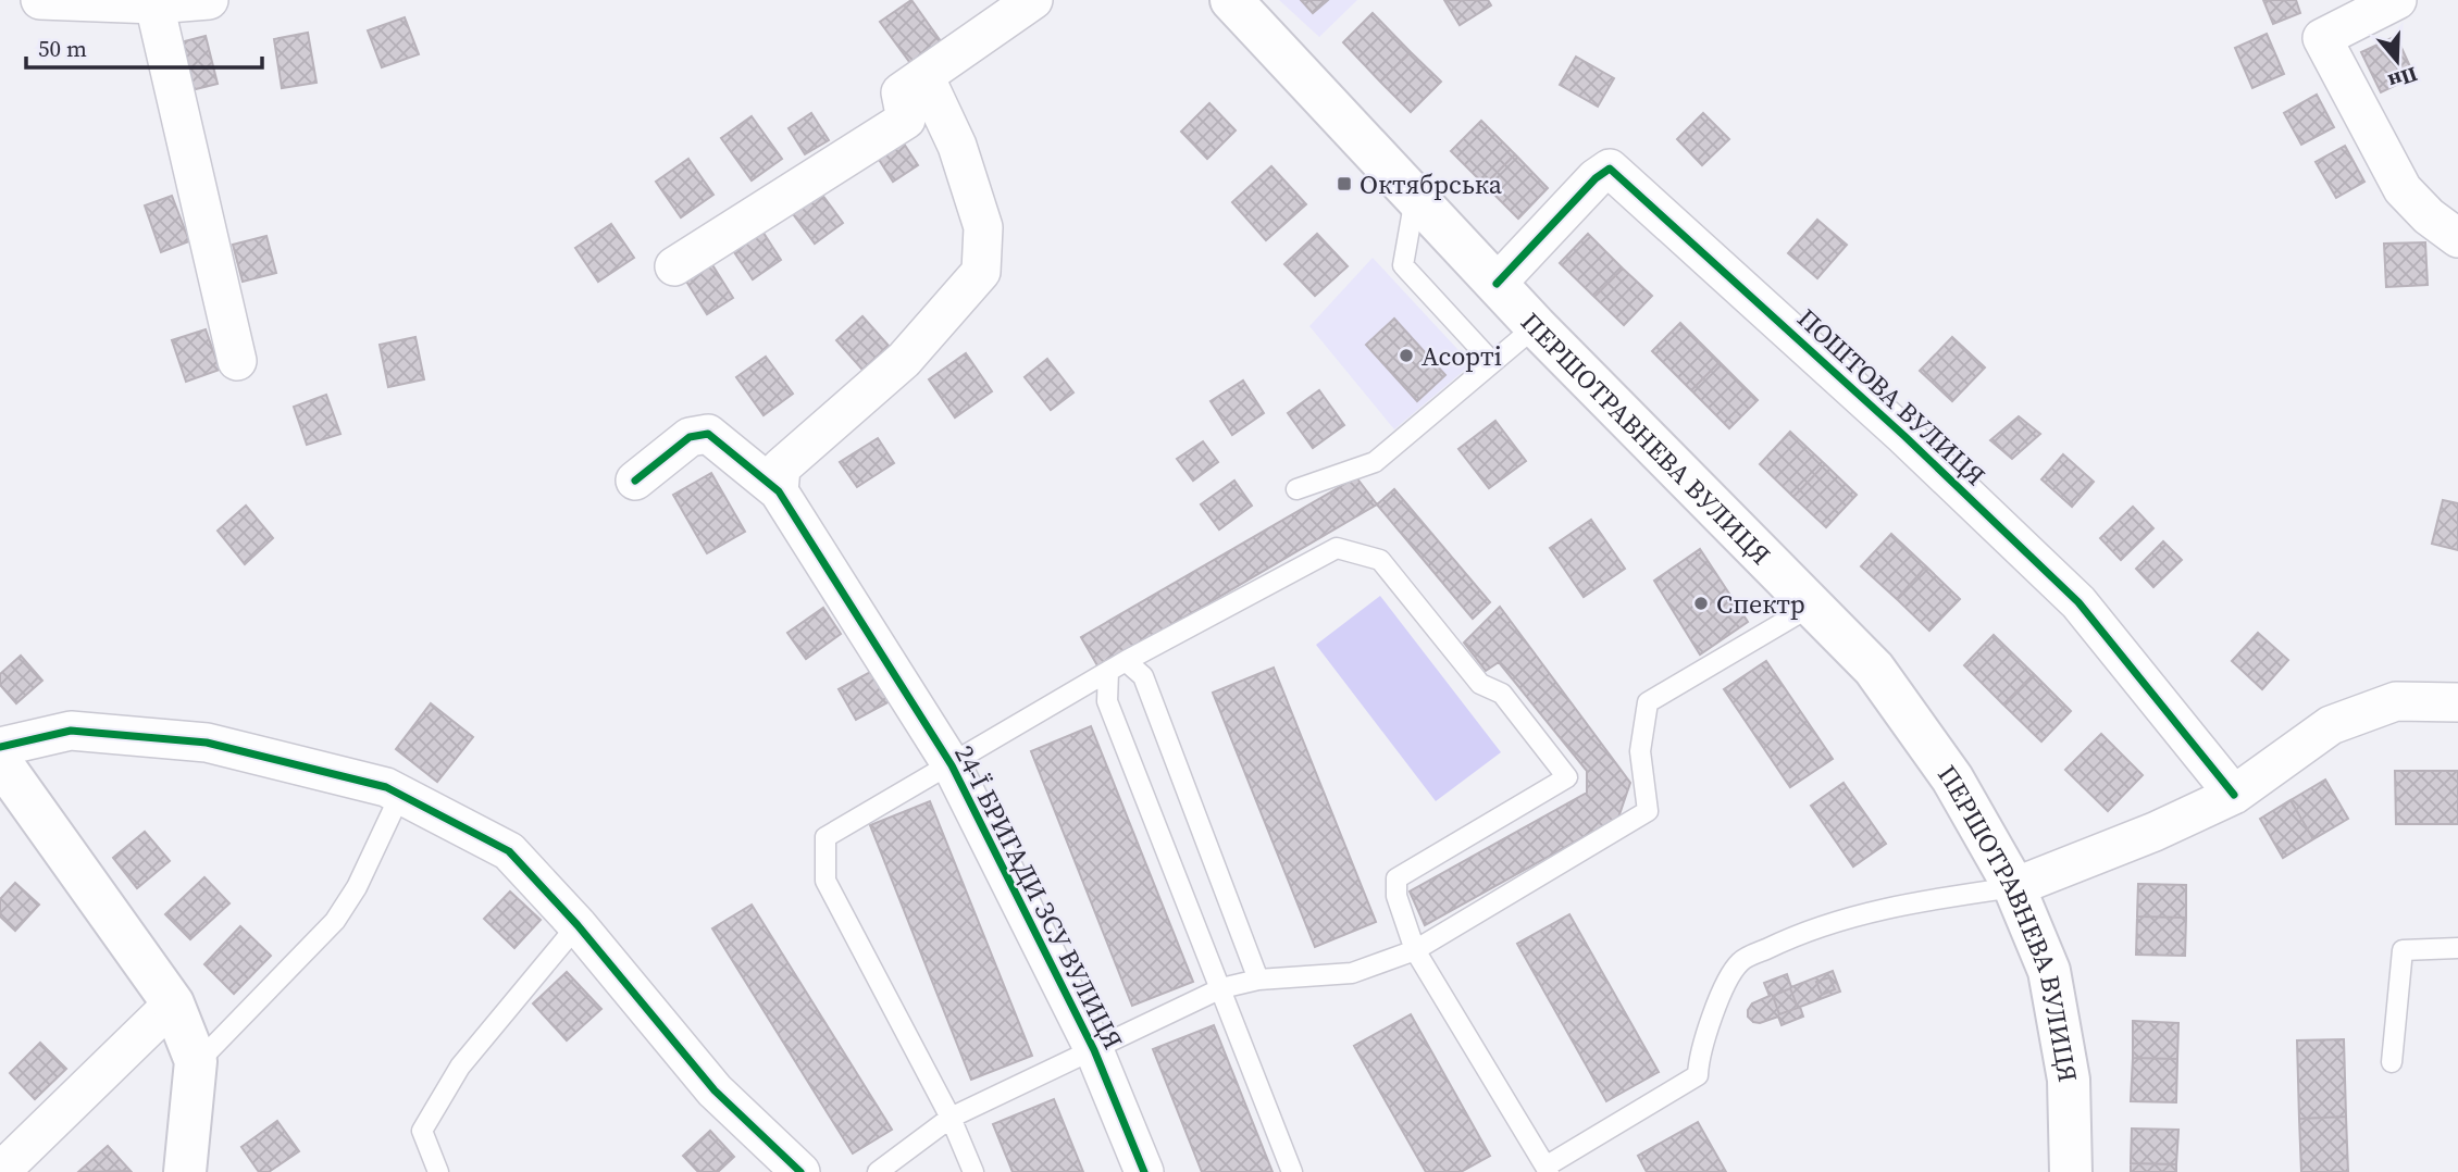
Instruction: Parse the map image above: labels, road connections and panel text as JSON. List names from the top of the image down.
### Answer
{
  "streets": {
    "main road": ["ПЕРШОТРАВНЕВА ВУЛИЦЯ"],
    "street": ["ПОШТОВА ВУЛИЦЯ", "24-Ї БРИГАДИ ЗСУ ВУЛИЦЯ"]
  },
  "crossings": [
    ["ПОШТОВА ВУЛИЦЯ", "ПЕРШОТРАВНЕВА ВУЛИЦЯ"]
  ],
  "places": {
    "transit": ["Октябрська"],
    "other": ["Асорті", "Спектр"]
  },
  "scale_bar": "50 m",
  "north": "bottom"
}
